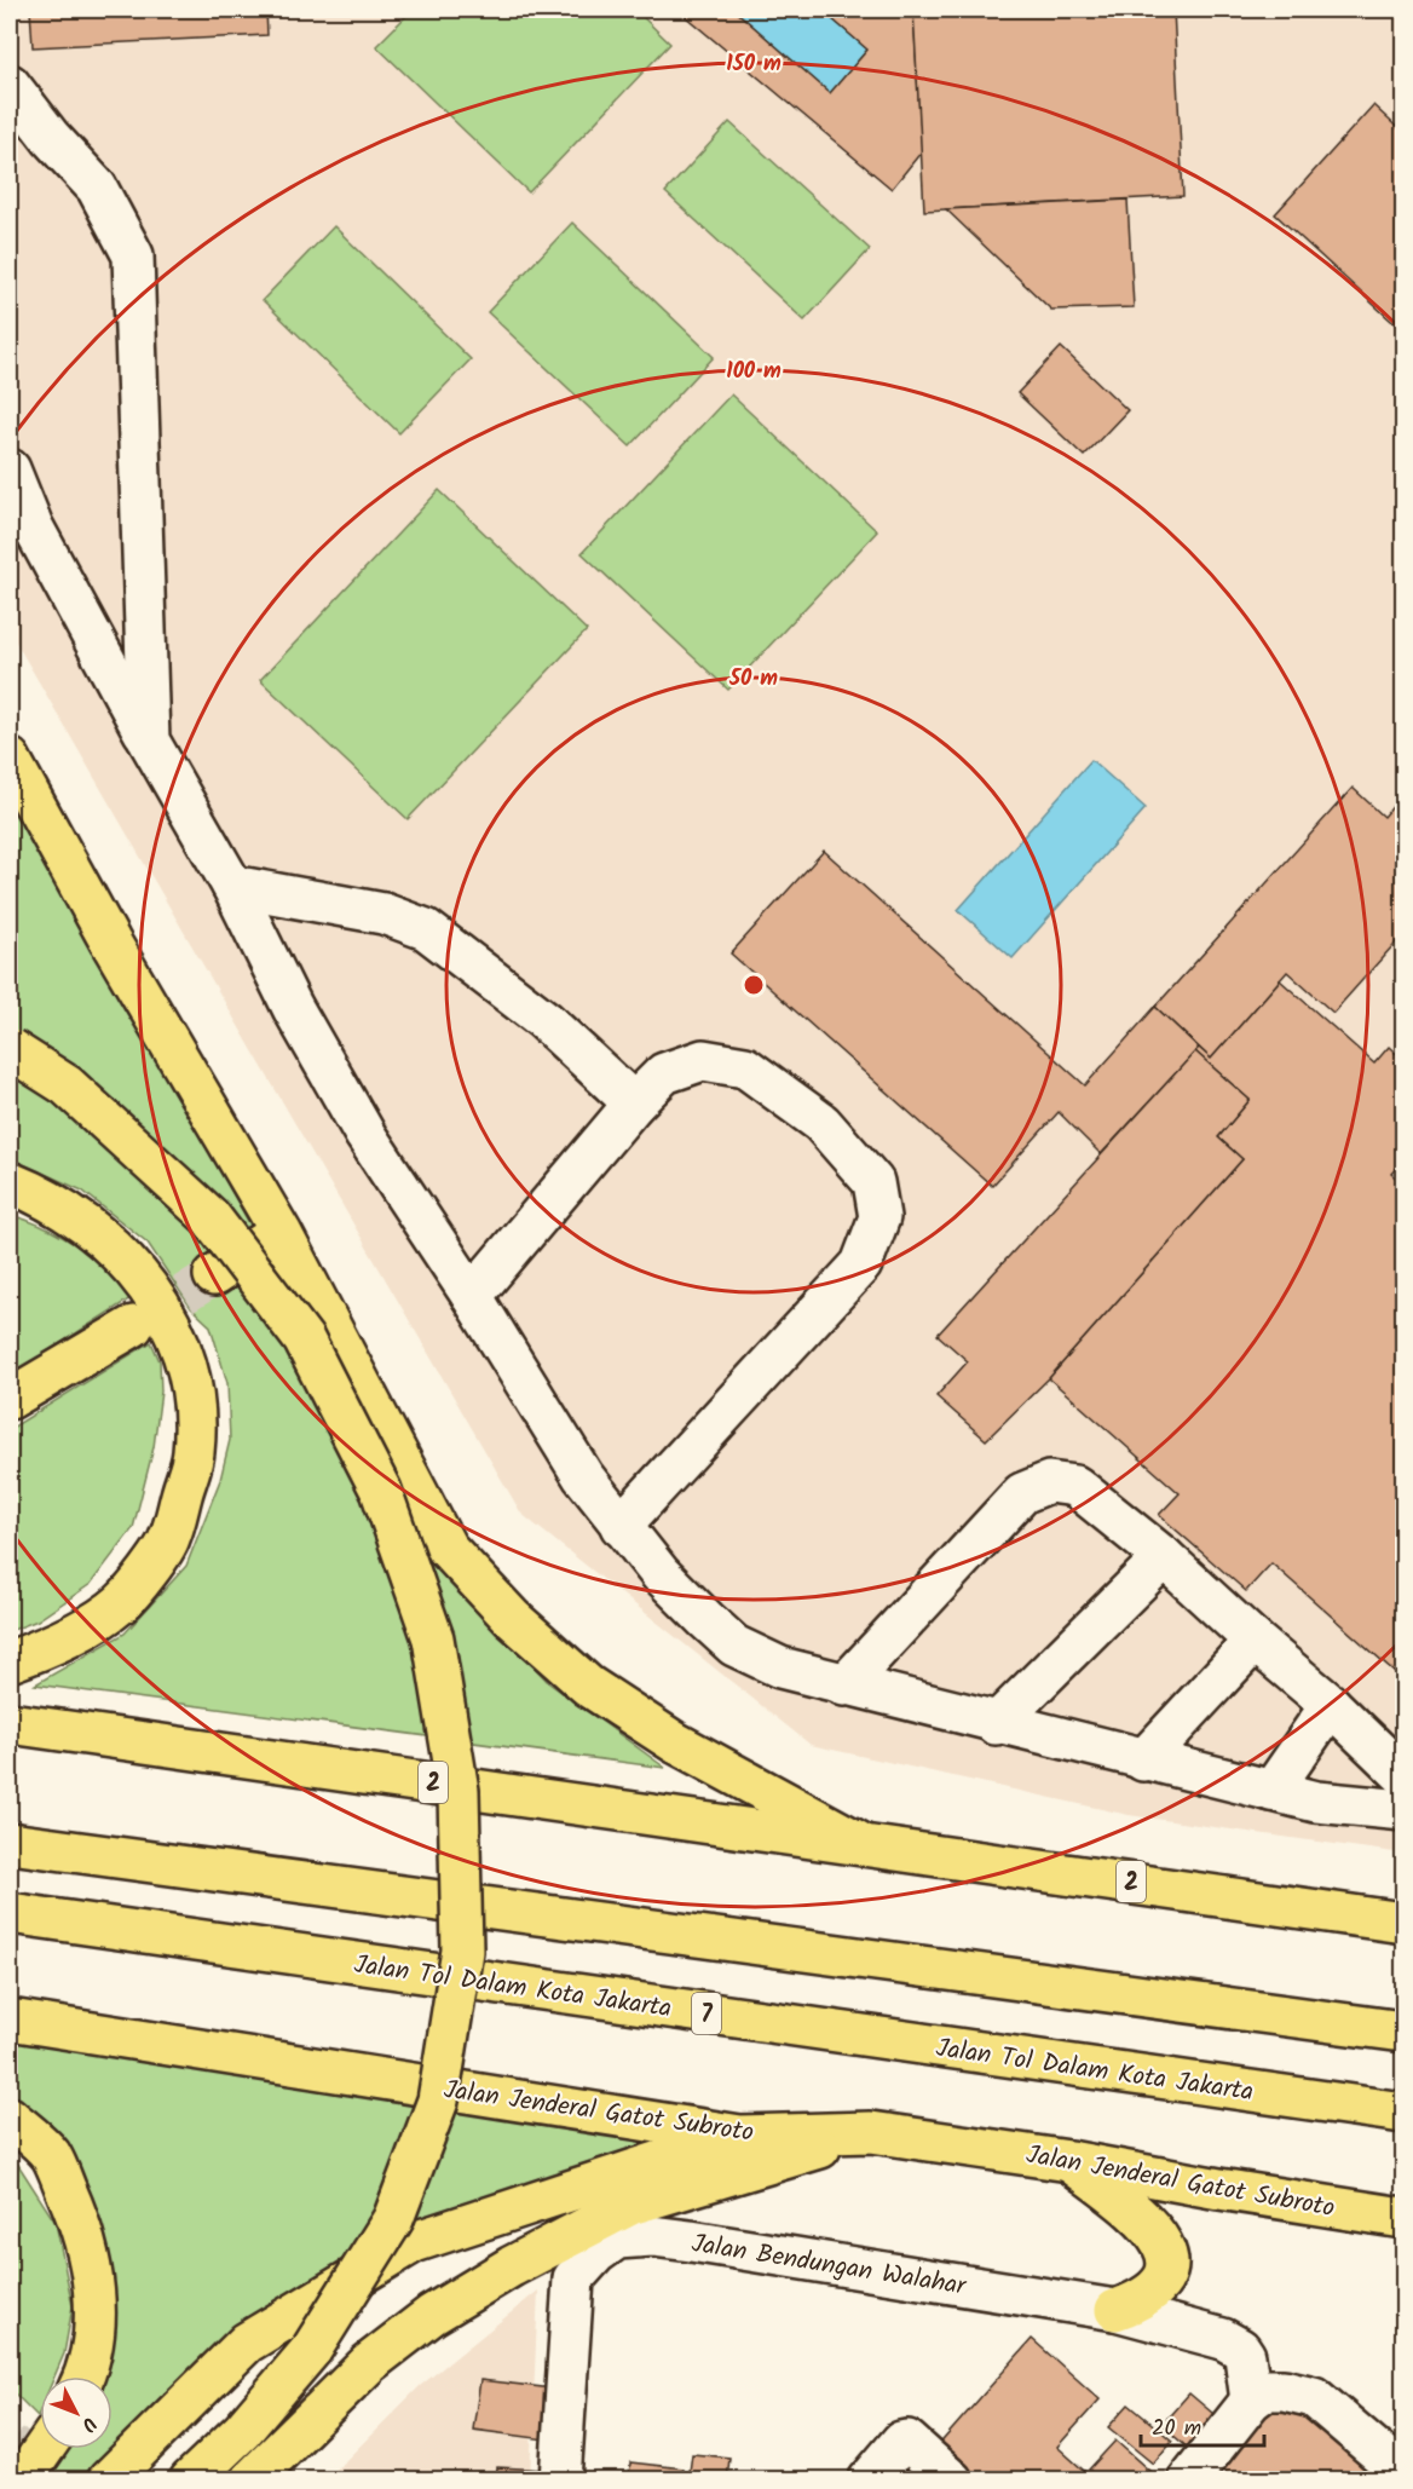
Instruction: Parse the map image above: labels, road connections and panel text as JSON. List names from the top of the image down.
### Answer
{
  "streets": {
    "highway": [
      "2",
      "Jalan Tol Dalam Kota Jakarta",
      "7",
      "Jalan Jenderal Gatot Subroto"
    ],
    "street": ["Jalan Bendungan Walahar"]
  },
  "scale_bar": "20 m",
  "north": "bottom right",
  "rings": ["150 m", "100 m", "50 m"]
}
